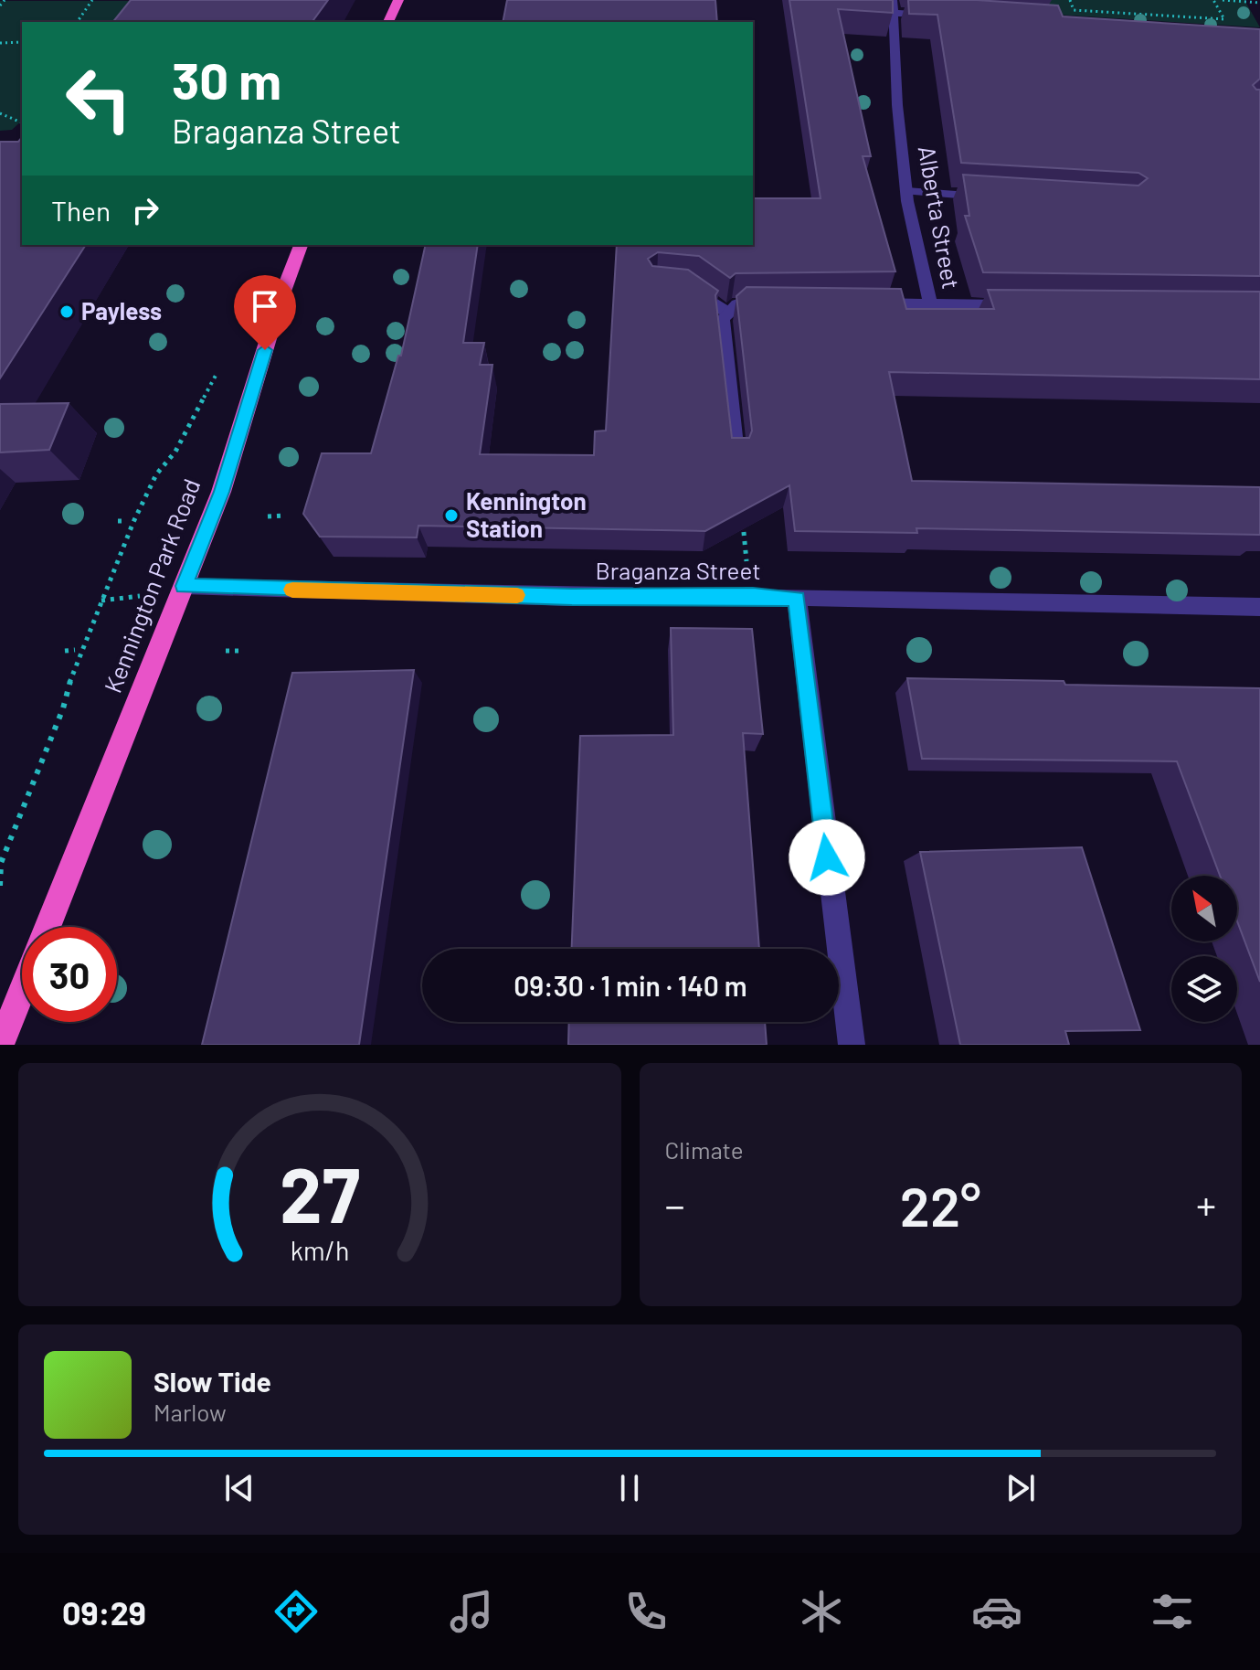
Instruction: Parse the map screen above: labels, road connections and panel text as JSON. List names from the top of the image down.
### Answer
{
  "streets": {
    "highway": ["Kennington Park Road"],
    "street": ["Alberta Street", "Braganza Street"]
  },
  "crossings": [
    ["Braganza Street", "Kennington Park Road"]
  ],
  "places": ["Payless", "Kennington Station"],
  "north": "top left",
  "page": {
    "turn": ["30 m", "Braganza Street"],
    "then": "Then",
    "limit": "30",
    "trip": "09:30 · 1 min · 140 m",
    "tile": "Climate",
    "heat": ["−", "22°", "+"],
    "song": ["Slow Tide", "Marlow"],
    "tabs": "09:29",
    "gauge": ["27", "km/h"]
  }
}
